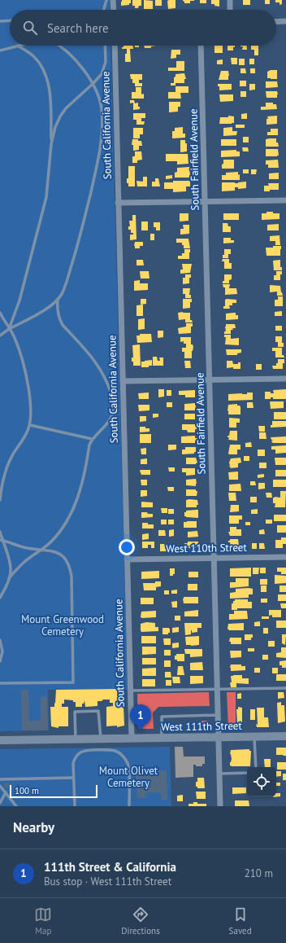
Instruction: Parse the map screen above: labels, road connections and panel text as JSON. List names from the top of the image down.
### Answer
{
  "streets": {
    "main road": ["West 111th Street"],
    "street": ["South California Avenue", "South Fairfield Avenue", "West 110th Street"]
  },
  "crossings": [
    ["South California Avenue", "West 110th Street"],
    ["South California Avenue", "West 111th Street"],
    ["South Fairfield Avenue", "West 110th Street"],
    ["South Fairfield Avenue", "West 111th Street"]
  ],
  "parks": ["Mount Greenwood Cemetery", "Mount Olivet Cemetery"],
  "scale_bar": "100 m",
  "page": {
    "search": "Search here",
    "pins": "1",
    "scale": "100 m",
    "heading": "Nearby",
    "list": [
      {
        "mark": "1",
        "name": "111th Street & California",
        "note": "Bus stop · West 111th Street",
        "value": "210 m"
      }
    ],
    "nav": ["Map", "Directions", "Saved"]
  }
}
